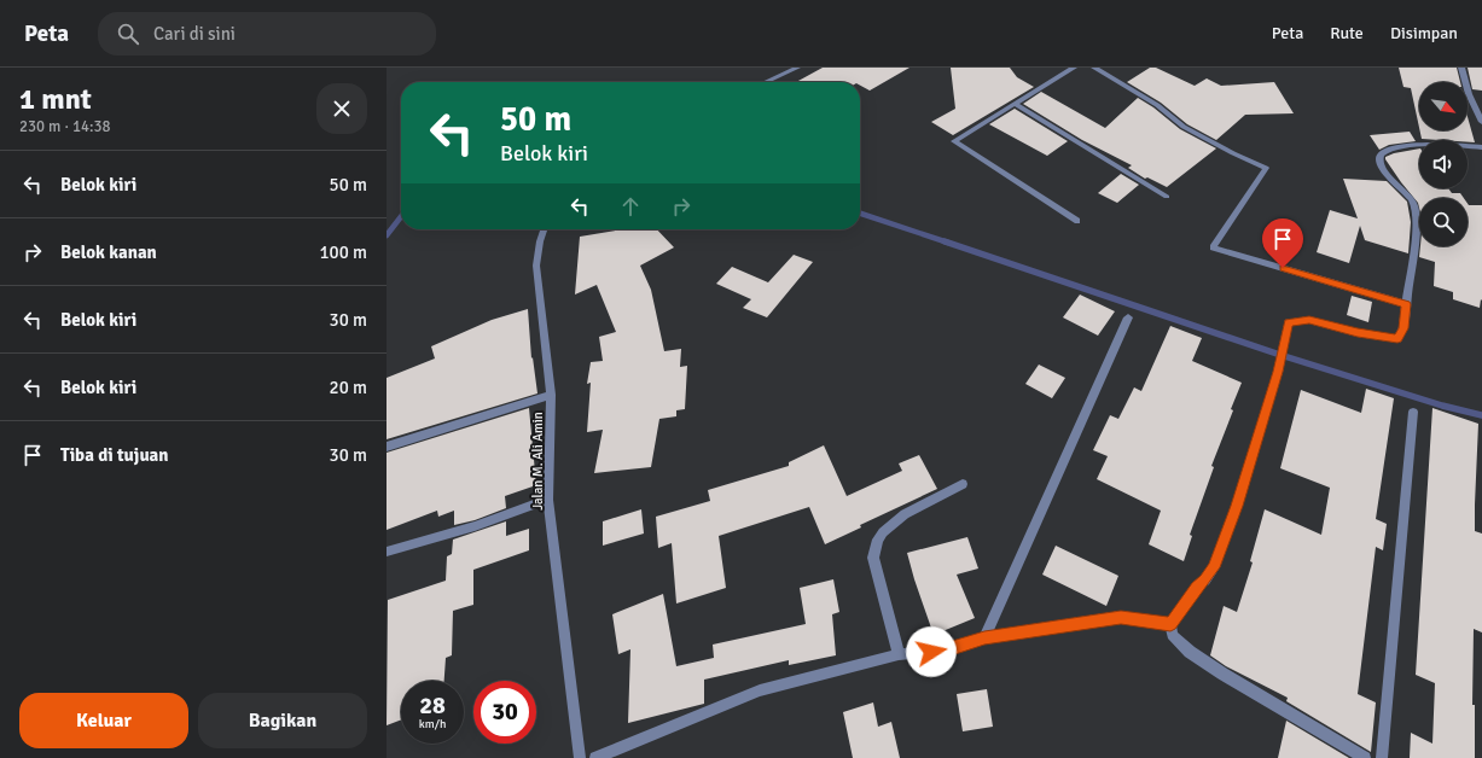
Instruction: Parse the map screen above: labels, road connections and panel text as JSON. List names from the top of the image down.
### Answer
{
  "streets": {
    "street": ["Jalan M. Ali Amin"]
  },
  "north": "bottom right",
  "page": {
    "header": "Peta",
    "search": "Cari di sini",
    "nav": ["Peta", "Rute", "Disimpan"],
    "heading": ["1 mnt", "230 m · 14:38"],
    "turn": ["50 m", "Belok kiri"],
    "list": [
      {
        "name": "Belok kiri",
        "value": "50 m"
      },
      {
        "name": "Belok kanan",
        "value": "100 m"
      },
      {
        "name": "Belok kiri",
        "value": "30 m"
      },
      {
        "name": "Belok kiri",
        "value": "20 m"
      },
      {
        "name": "Tiba di tujuan",
        "value": "30 m"
      }
    ],
    "speed": "28 km/h",
    "limit": "30",
    "buttons": ["Keluar", "Bagikan"]
  }
}
